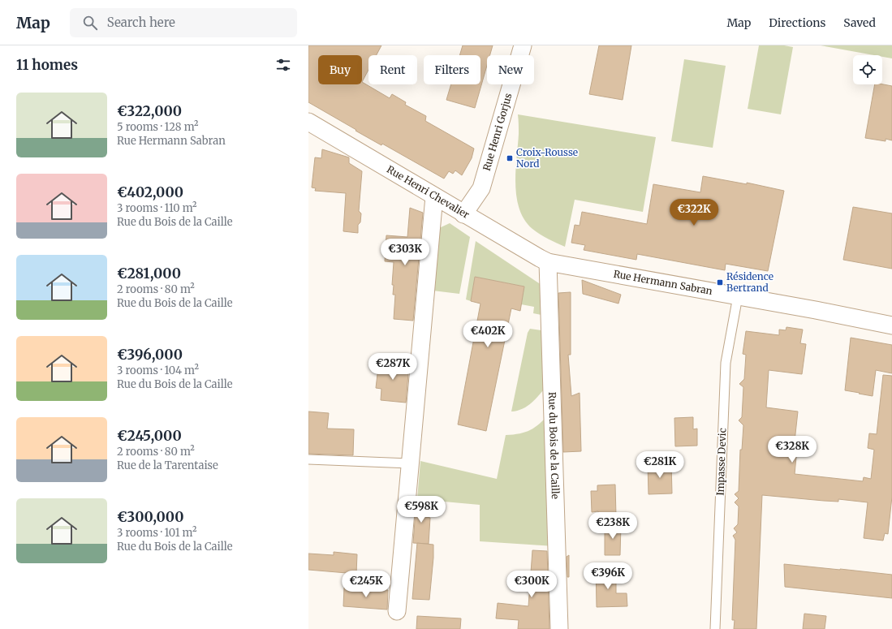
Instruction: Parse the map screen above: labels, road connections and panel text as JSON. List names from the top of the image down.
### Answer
{
  "streets": {
    "street": [
      "Rue Henri Gorjus",
      "Rue Henri Chevalier",
      "Rue Hermann Sabran",
      "Rue du Bois de la Caille"
    ],
    "lane": ["Impasse Devic"]
  },
  "crossings": [
    ["Rue Henri Gorjus", "Rue Henri Chevalier"],
    ["Rue Henri Chevalier", "Rue Hermann Sabran"],
    ["Rue Henri Chevalier", "Rue du Bois de la Caille"],
    ["Rue Hermann Sabran", "Rue du Bois de la Caille"],
    ["Rue Hermann Sabran", "Impasse Devic"]
  ],
  "places": {
    "transit": ["Croix-Rousse Nord", "Résidence Bertrand"]
  },
  "page": {
    "header": "Map",
    "search": "Search here",
    "nav": ["Map", "Directions", "Saved"],
    "heading": "11 homes",
    "chip": [
      "Buy",
      "Rent",
      "Filters",
      "New"
    ],
    "list": [
      {
        "name": "€322,000",
        "note": "5 rooms · 128 m² · Rue Hermann Sabran"
      },
      {
        "name": "€402,000",
        "note": "3 rooms · 110 m² · Rue du Bois de la Caille"
      },
      {
        "name": "€281,000",
        "note": "2 rooms · 80 m² · Rue du Bois de la Caille"
      },
      {
        "name": "€396,000",
        "note": "3 rooms · 104 m² · Rue du Bois de la Caille"
      },
      {
        "name": "€245,000",
        "note": "2 rooms · 80 m² · Rue de la Tarentaise"
      },
      {
        "name": "€300,000",
        "note": "3 rooms · 101 m² · Rue du Bois de la Caille"
      }
    ],
    "price": [
      "€322K",
      "€303K",
      "€402K",
      "€287K",
      "€328K",
      "€281K",
      "€598K",
      "€238K",
      "€396K",
      "€245K",
      "€300K"
    ]
  }
}
